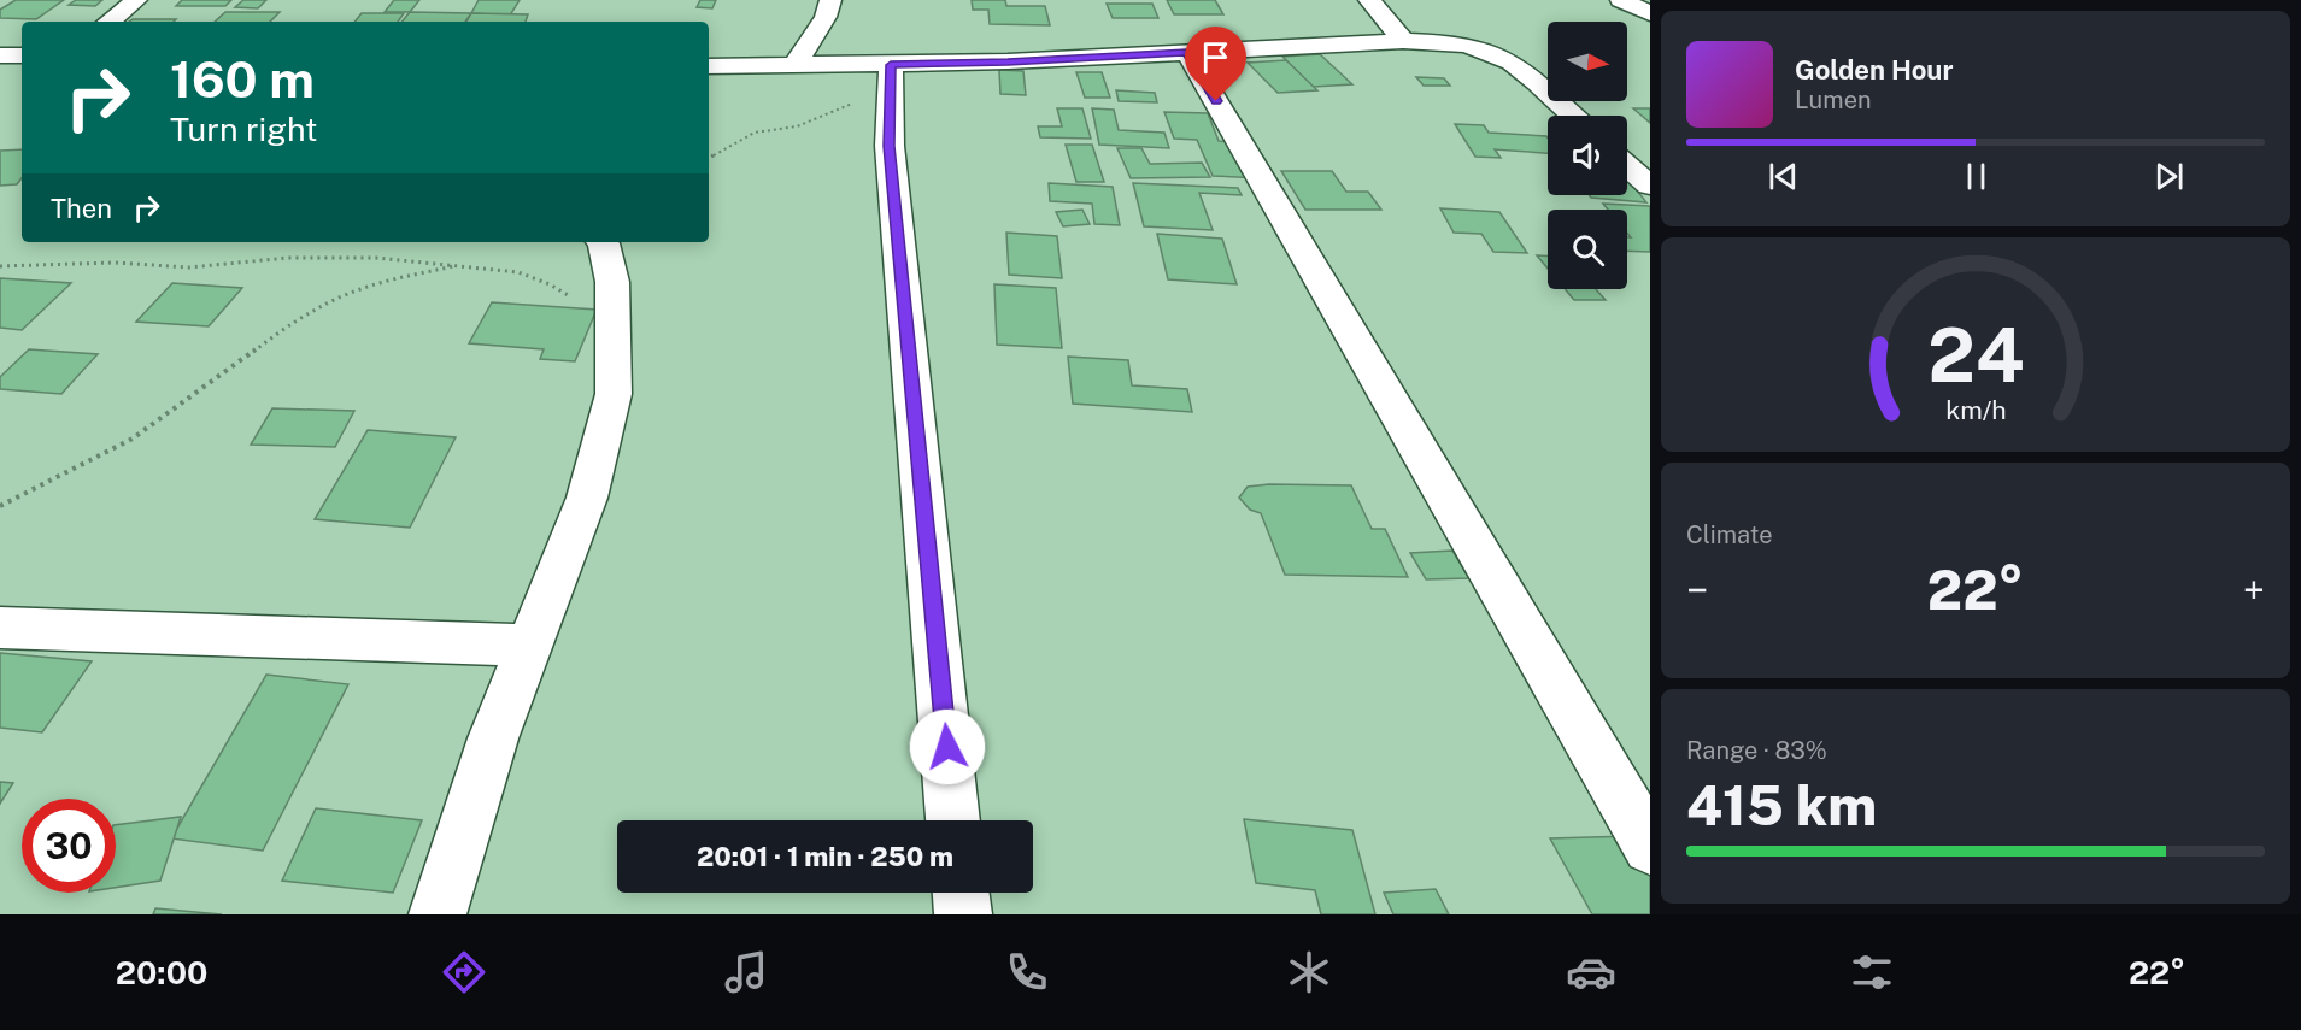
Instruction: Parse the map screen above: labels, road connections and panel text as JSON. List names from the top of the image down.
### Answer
{
  "north": "right",
  "page": {
    "turn": ["160 m", "Turn right"],
    "song": ["Golden Hour", "Lumen"],
    "then": "Then",
    "tile": [
      "Climate",
      ["Range · 83%", "415 km"]
    ],
    "heat": ["−", "22°", "+"],
    "limit": "30",
    "trip": "20:01 · 1 min · 250 m",
    "tabs": ["20:00", "22°"],
    "gauge": ["24", "km/h"]
  }
}
